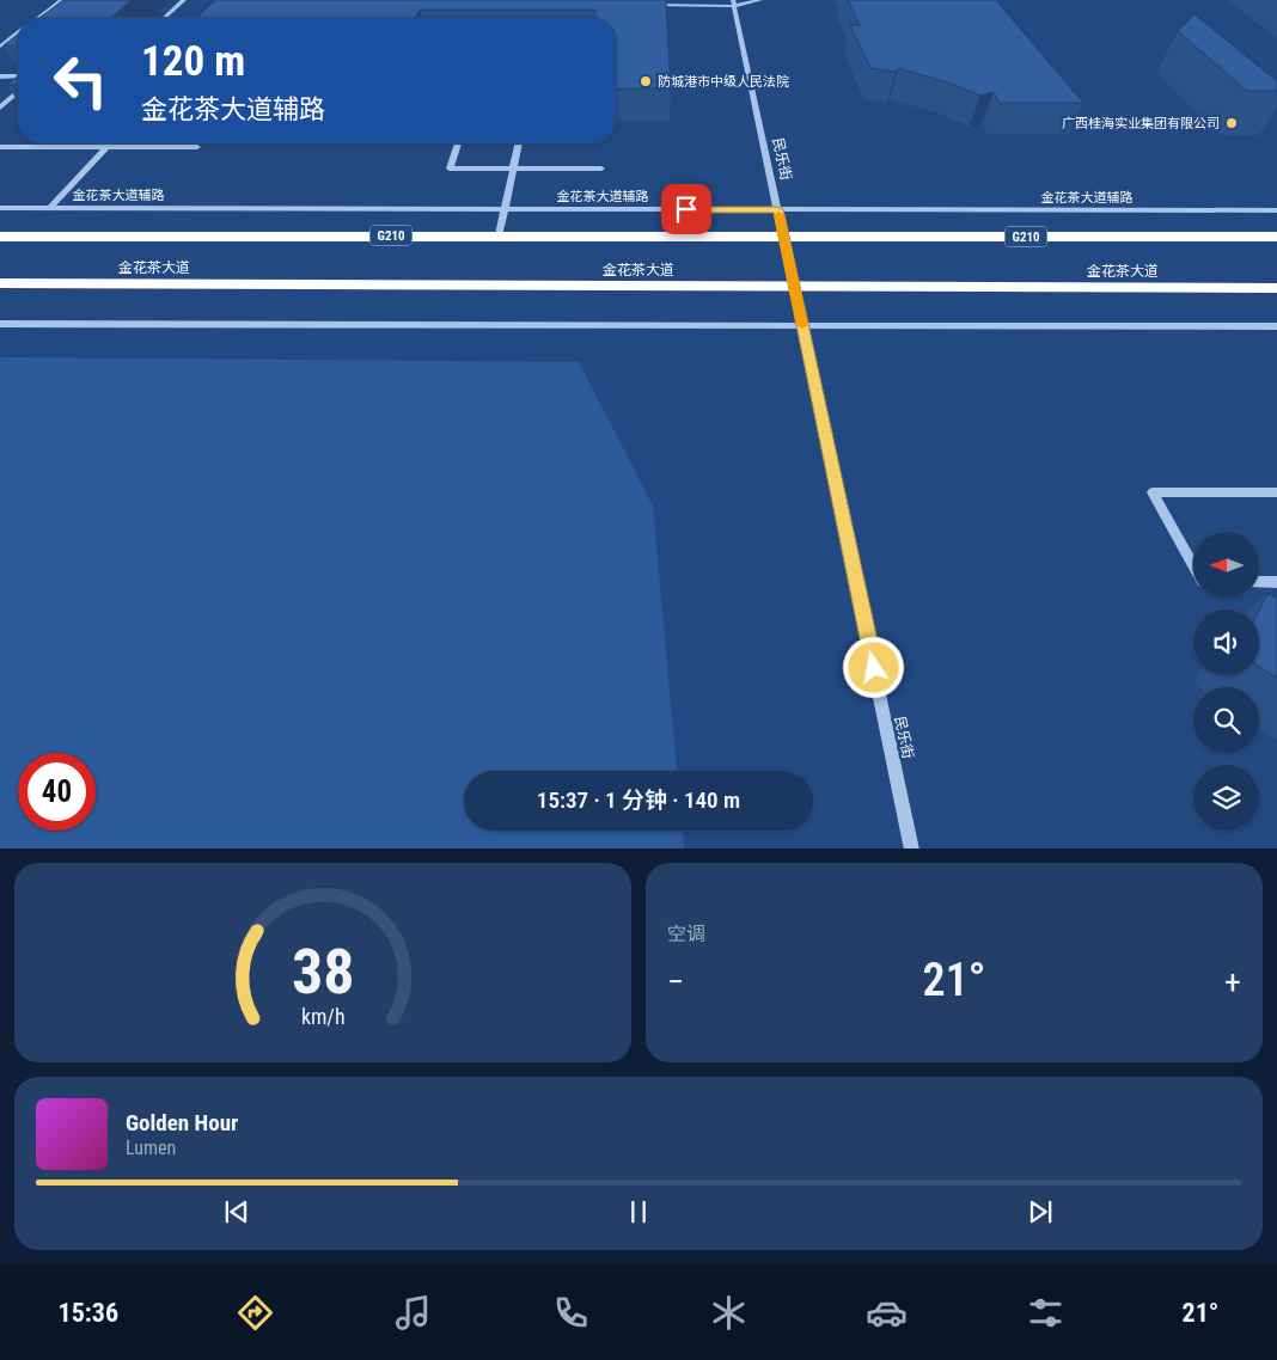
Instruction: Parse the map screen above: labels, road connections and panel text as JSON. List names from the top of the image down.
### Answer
{
  "streets": {
    "highway": ["G210", "金花茶大道"],
    "street": ["民乐街", "金花茶大道辅路"]
  },
  "crossings": [
    ["民乐街", "金花茶大道辅路"],
    ["民乐街", "G210"],
    ["民乐街", "金花茶大道"]
  ],
  "places": ["防城港市中级人民法院", "广西桂海实业集团有限公司"],
  "north": "left",
  "page": {
    "turn": ["120 m", "金花茶大道辅路"],
    "limit": "40",
    "trip": "15:37 · 1 分钟 · 140 m",
    "tile": "空调",
    "heat": ["−", "21°", "+"],
    "song": ["Golden Hour", "Lumen"],
    "tabs": ["15:36", "21°"],
    "gauge": ["38", "km/h"]
  }
}
